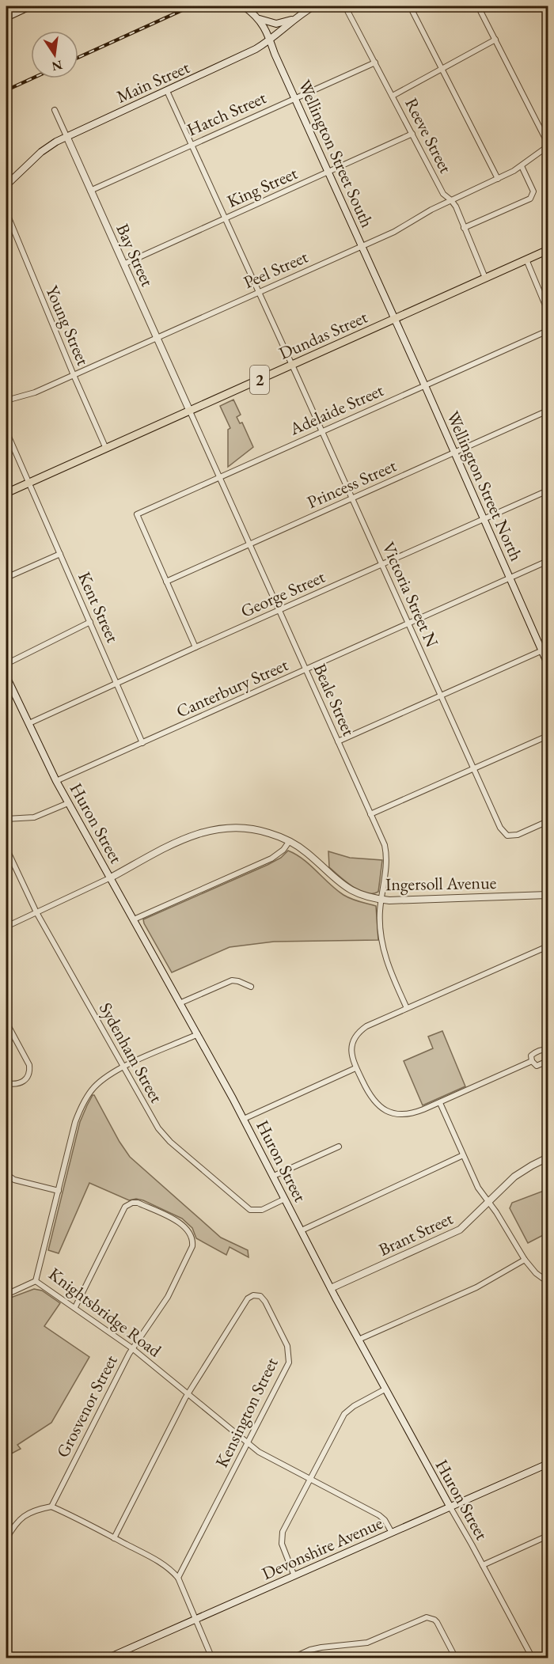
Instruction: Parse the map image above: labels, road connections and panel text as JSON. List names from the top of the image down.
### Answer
{
  "streets": {
    "main road": [
      "Main Street",
      "Wellington Street South",
      "Dundas Street",
      "2",
      "Wellington Street North",
      "Huron Street",
      "Devonshire Avenue"
    ],
    "street": [
      "Hatch Street",
      "Reeve Street",
      "King Street",
      "Bay Street",
      "Peel Street",
      "Young Street",
      "Adelaide Street",
      "Princess Street",
      "George Street",
      "Victoria Street N",
      "Kent Street",
      "Canterbury Street",
      "Beale Street",
      "Ingersoll Avenue",
      "Sydenham Street",
      "Brant Street",
      "Knightsbridge Road",
      "Grosvenor Street",
      "Kensington Street"
    ]
  },
  "crossings": [
    ["Main Street", "Wellington Street South"],
    ["Main Street", "Bay Street"],
    ["Main Street", "Victoria Street N"],
    ["Hatch Street", "Reeve Street"],
    ["Hatch Street", "Wellington Street South"],
    ["Hatch Street", "Bay Street"],
    ["Hatch Street", "Victoria Street N"],
    ["Reeve Street", "King Street"],
    ["Reeve Street", "Peel Street"],
    ["Reeve Street", "Dundas Street"],
    ["Wellington Street South", "King Street"],
    ["Wellington Street South", "Peel Street"],
    ["Wellington Street South", "Dundas Street"],
    ["Wellington Street South", "Wellington Street North"],
    ["King Street", "Bay Street"],
    ["King Street", "Victoria Street N"],
    ["Bay Street", "Peel Street"],
    ["Bay Street", "Dundas Street"],
    ["Bay Street", "Beale Street"],
    ["Peel Street", "Young Street"],
    ["Peel Street", "Victoria Street N"],
    ["Young Street", "Dundas Street"],
    ["Dundas Street", "Wellington Street North"],
    ["Dundas Street", "Victoria Street N"],
    ["Dundas Street", "Kent Street"],
    ["Dundas Street", "Beale Street"],
    ["Adelaide Street", "Princess Street"],
    ["Adelaide Street", "Wellington Street North"],
    ["Adelaide Street", "Victoria Street N"],
    ["Adelaide Street", "Beale Street"],
    ["Princess Street", "Wellington Street North"],
    ["Princess Street", "Victoria Street N"],
    ["Princess Street", "Beale Street"],
    ["Wellington Street North", "George Street"],
    ["Wellington Street North", "Canterbury Street"],
    ["George Street", "Victoria Street N"],
    ["George Street", "Kent Street"],
    ["George Street", "Beale Street"],
    ["George Street", "Huron Street"],
    ["Victoria Street N", "Canterbury Street"],
    ["Kent Street", "Canterbury Street"],
    ["Canterbury Street", "Beale Street"],
    ["Canterbury Street", "Huron Street"],
    ["Beale Street", "Ingersoll Avenue"],
    ["Huron Street", "Ingersoll Avenue"],
    ["Huron Street", "Sydenham Street"],
    ["Huron Street", "Brant Street"],
    ["Huron Street", "Knightsbridge Road"],
    ["Huron Street", "Devonshire Avenue"],
    ["Sydenham Street", "Knightsbridge Road"],
    ["Knightsbridge Road", "Grosvenor Street"],
    ["Knightsbridge Road", "Kensington Street"],
    ["Knightsbridge Road", "Devonshire Avenue"]
  ],
  "north": "bottom"
}
